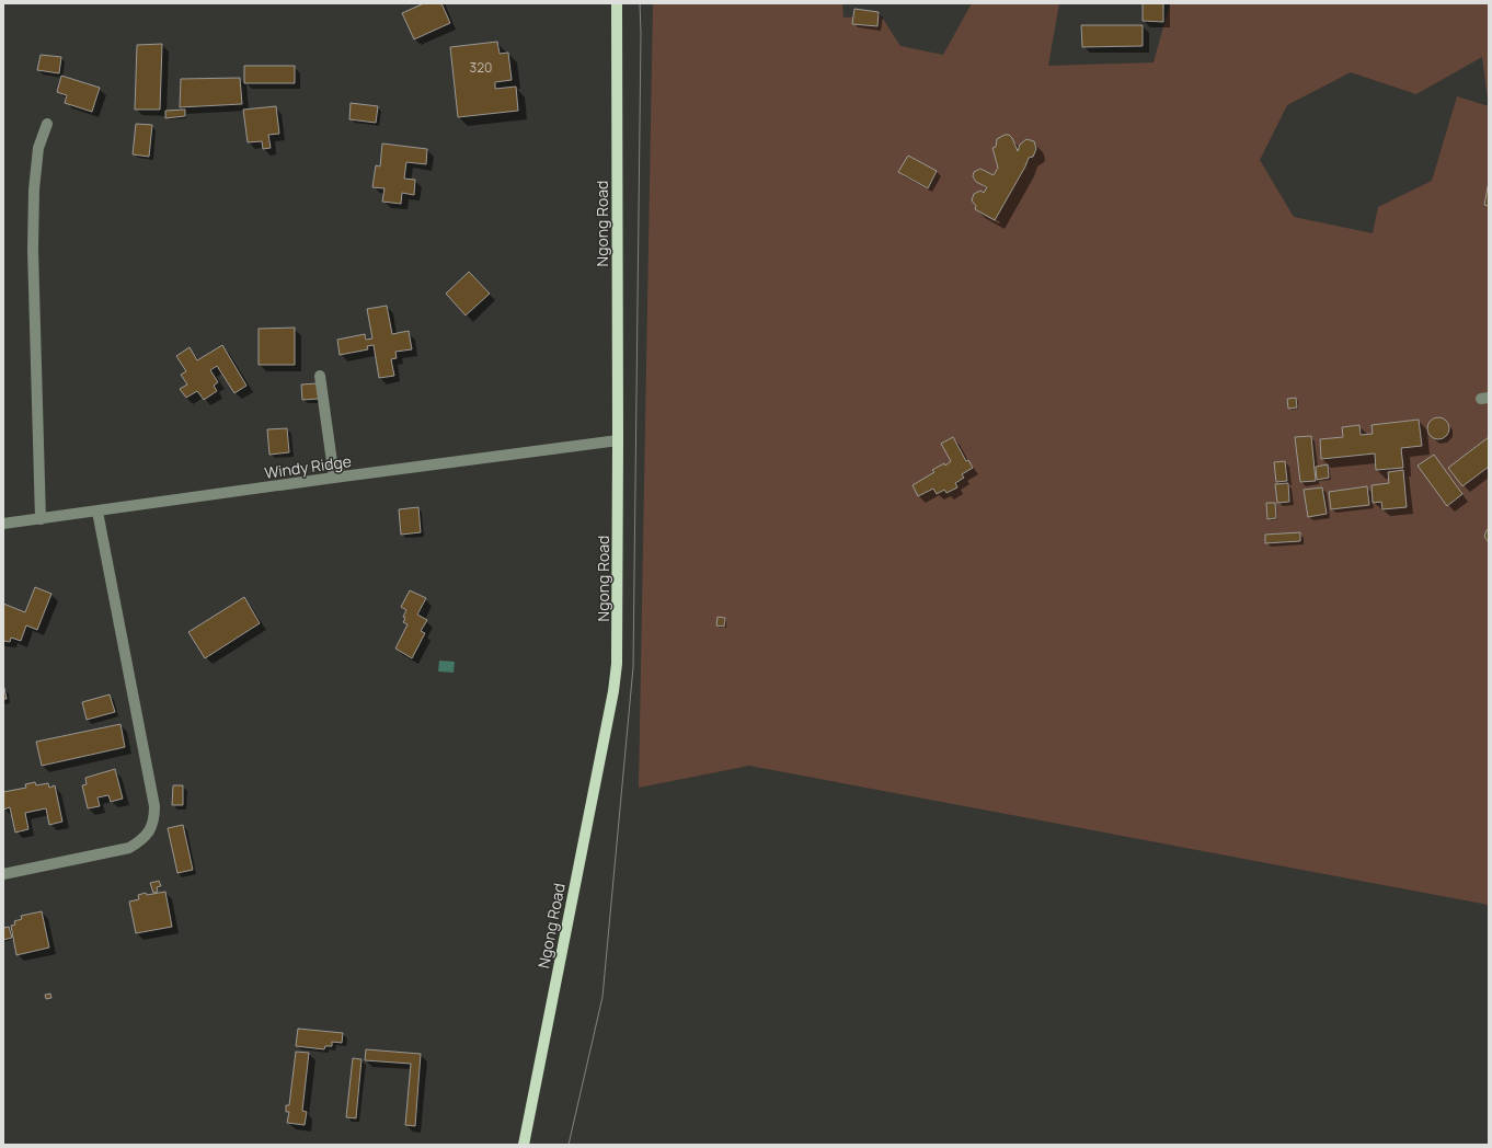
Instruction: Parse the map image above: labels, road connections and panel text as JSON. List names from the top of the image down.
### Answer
{
  "streets": {
    "main road": ["Ngong Road"],
    "street": ["Windy Ridge"]
  },
  "crossings": [
    ["Ngong Road", "Windy Ridge"]
  ],
  "house_numbers": ["320"]
}
